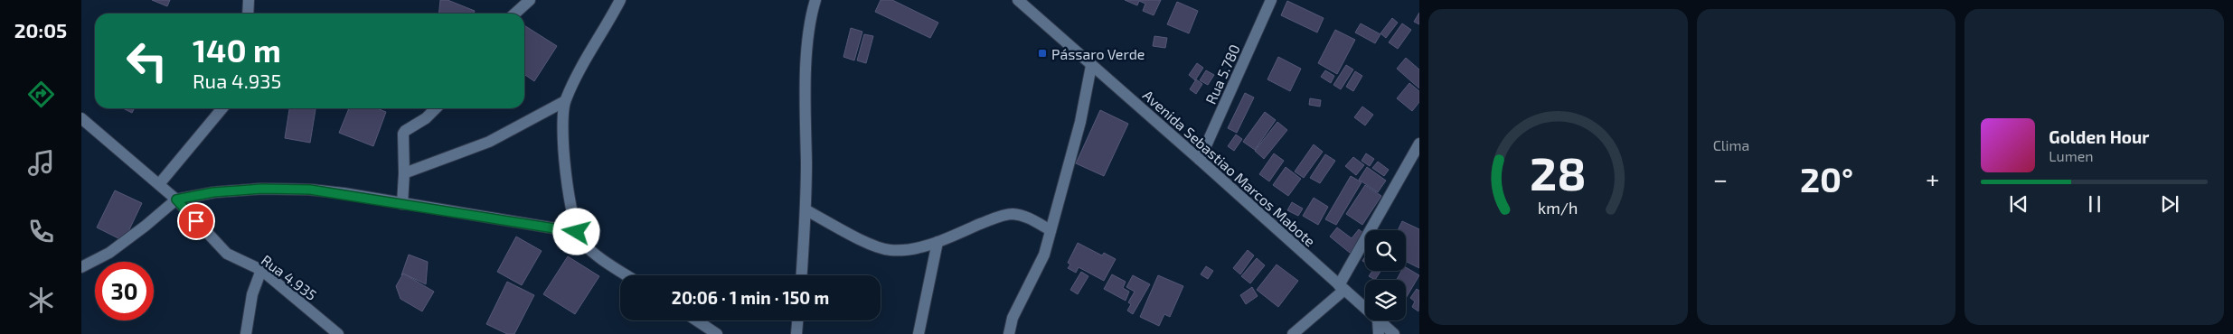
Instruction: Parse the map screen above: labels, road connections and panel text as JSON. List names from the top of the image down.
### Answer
{
  "streets": {
    "street": ["Rua 5.780", "Avenida Sebastiao Marcos Mabote", "Rua 4.935"]
  },
  "crossings": [
    ["Rua 5.780", "Avenida Sebastiao Marcos Mabote"]
  ],
  "places": {
    "transit": ["Pássaro Verde"]
  },
  "page": {
    "tabs": "20:05",
    "tile": "Clima",
    "turn": ["140 m", "Rua 4.935"],
    "song": ["Golden Hour", "Lumen"],
    "heat": ["−", "20°", "+"],
    "limit": "30",
    "trip": "20:06 · 1 min · 150 m",
    "gauge": ["28", "km/h"]
  }
}
